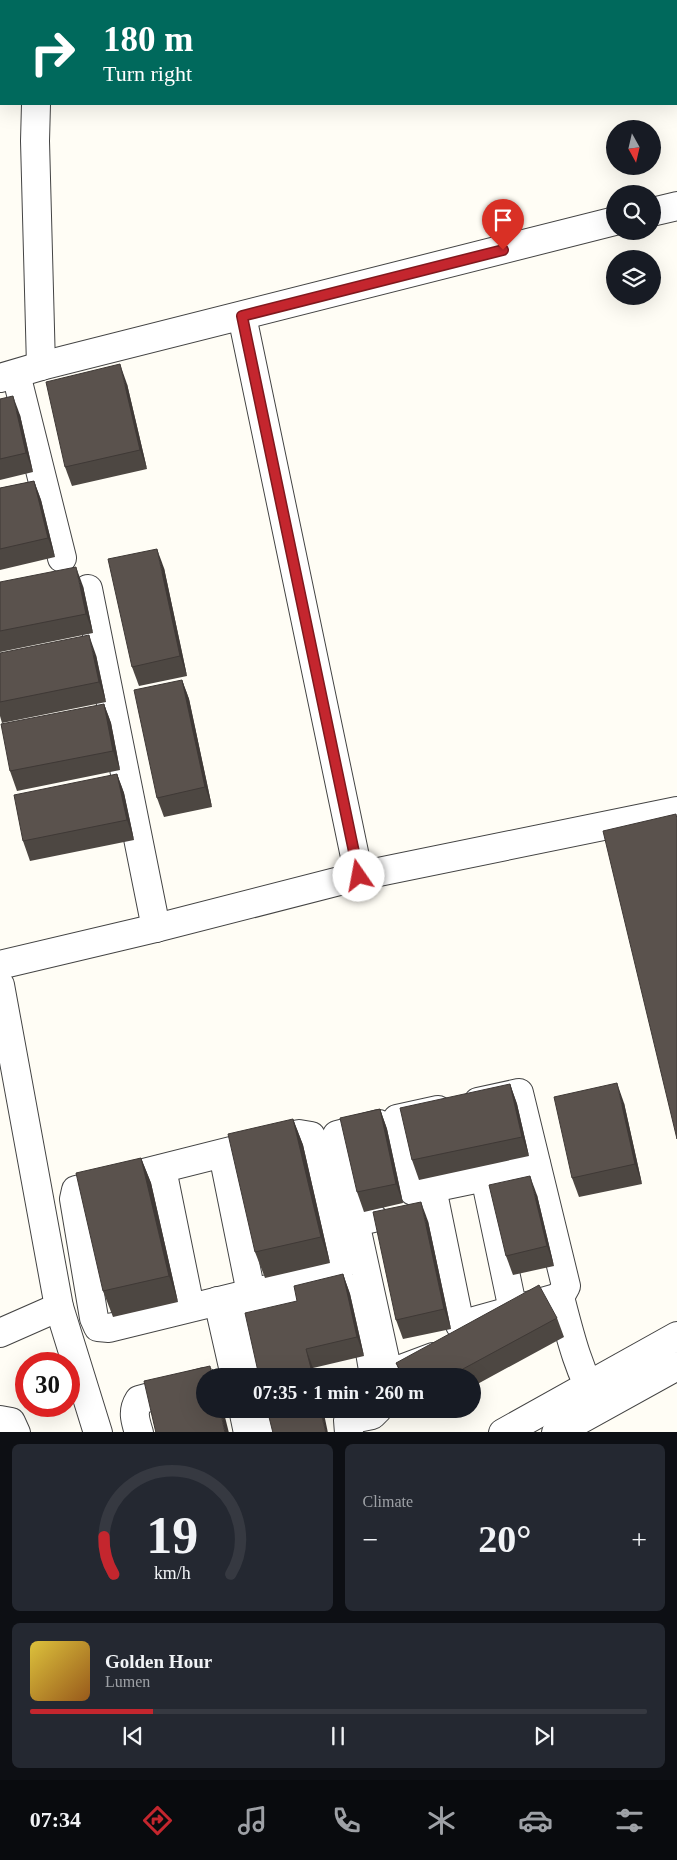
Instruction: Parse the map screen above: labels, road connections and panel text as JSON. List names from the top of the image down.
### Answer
{
  "north": "bottom",
  "page": {
    "turn": ["180 m", "Turn right"],
    "limit": "30",
    "trip": "07:35 · 1 min · 260 m",
    "tile": "Climate",
    "heat": ["−", "20°", "+"],
    "song": ["Golden Hour", "Lumen"],
    "tabs": "07:34",
    "gauge": ["19", "km/h"]
  }
}
